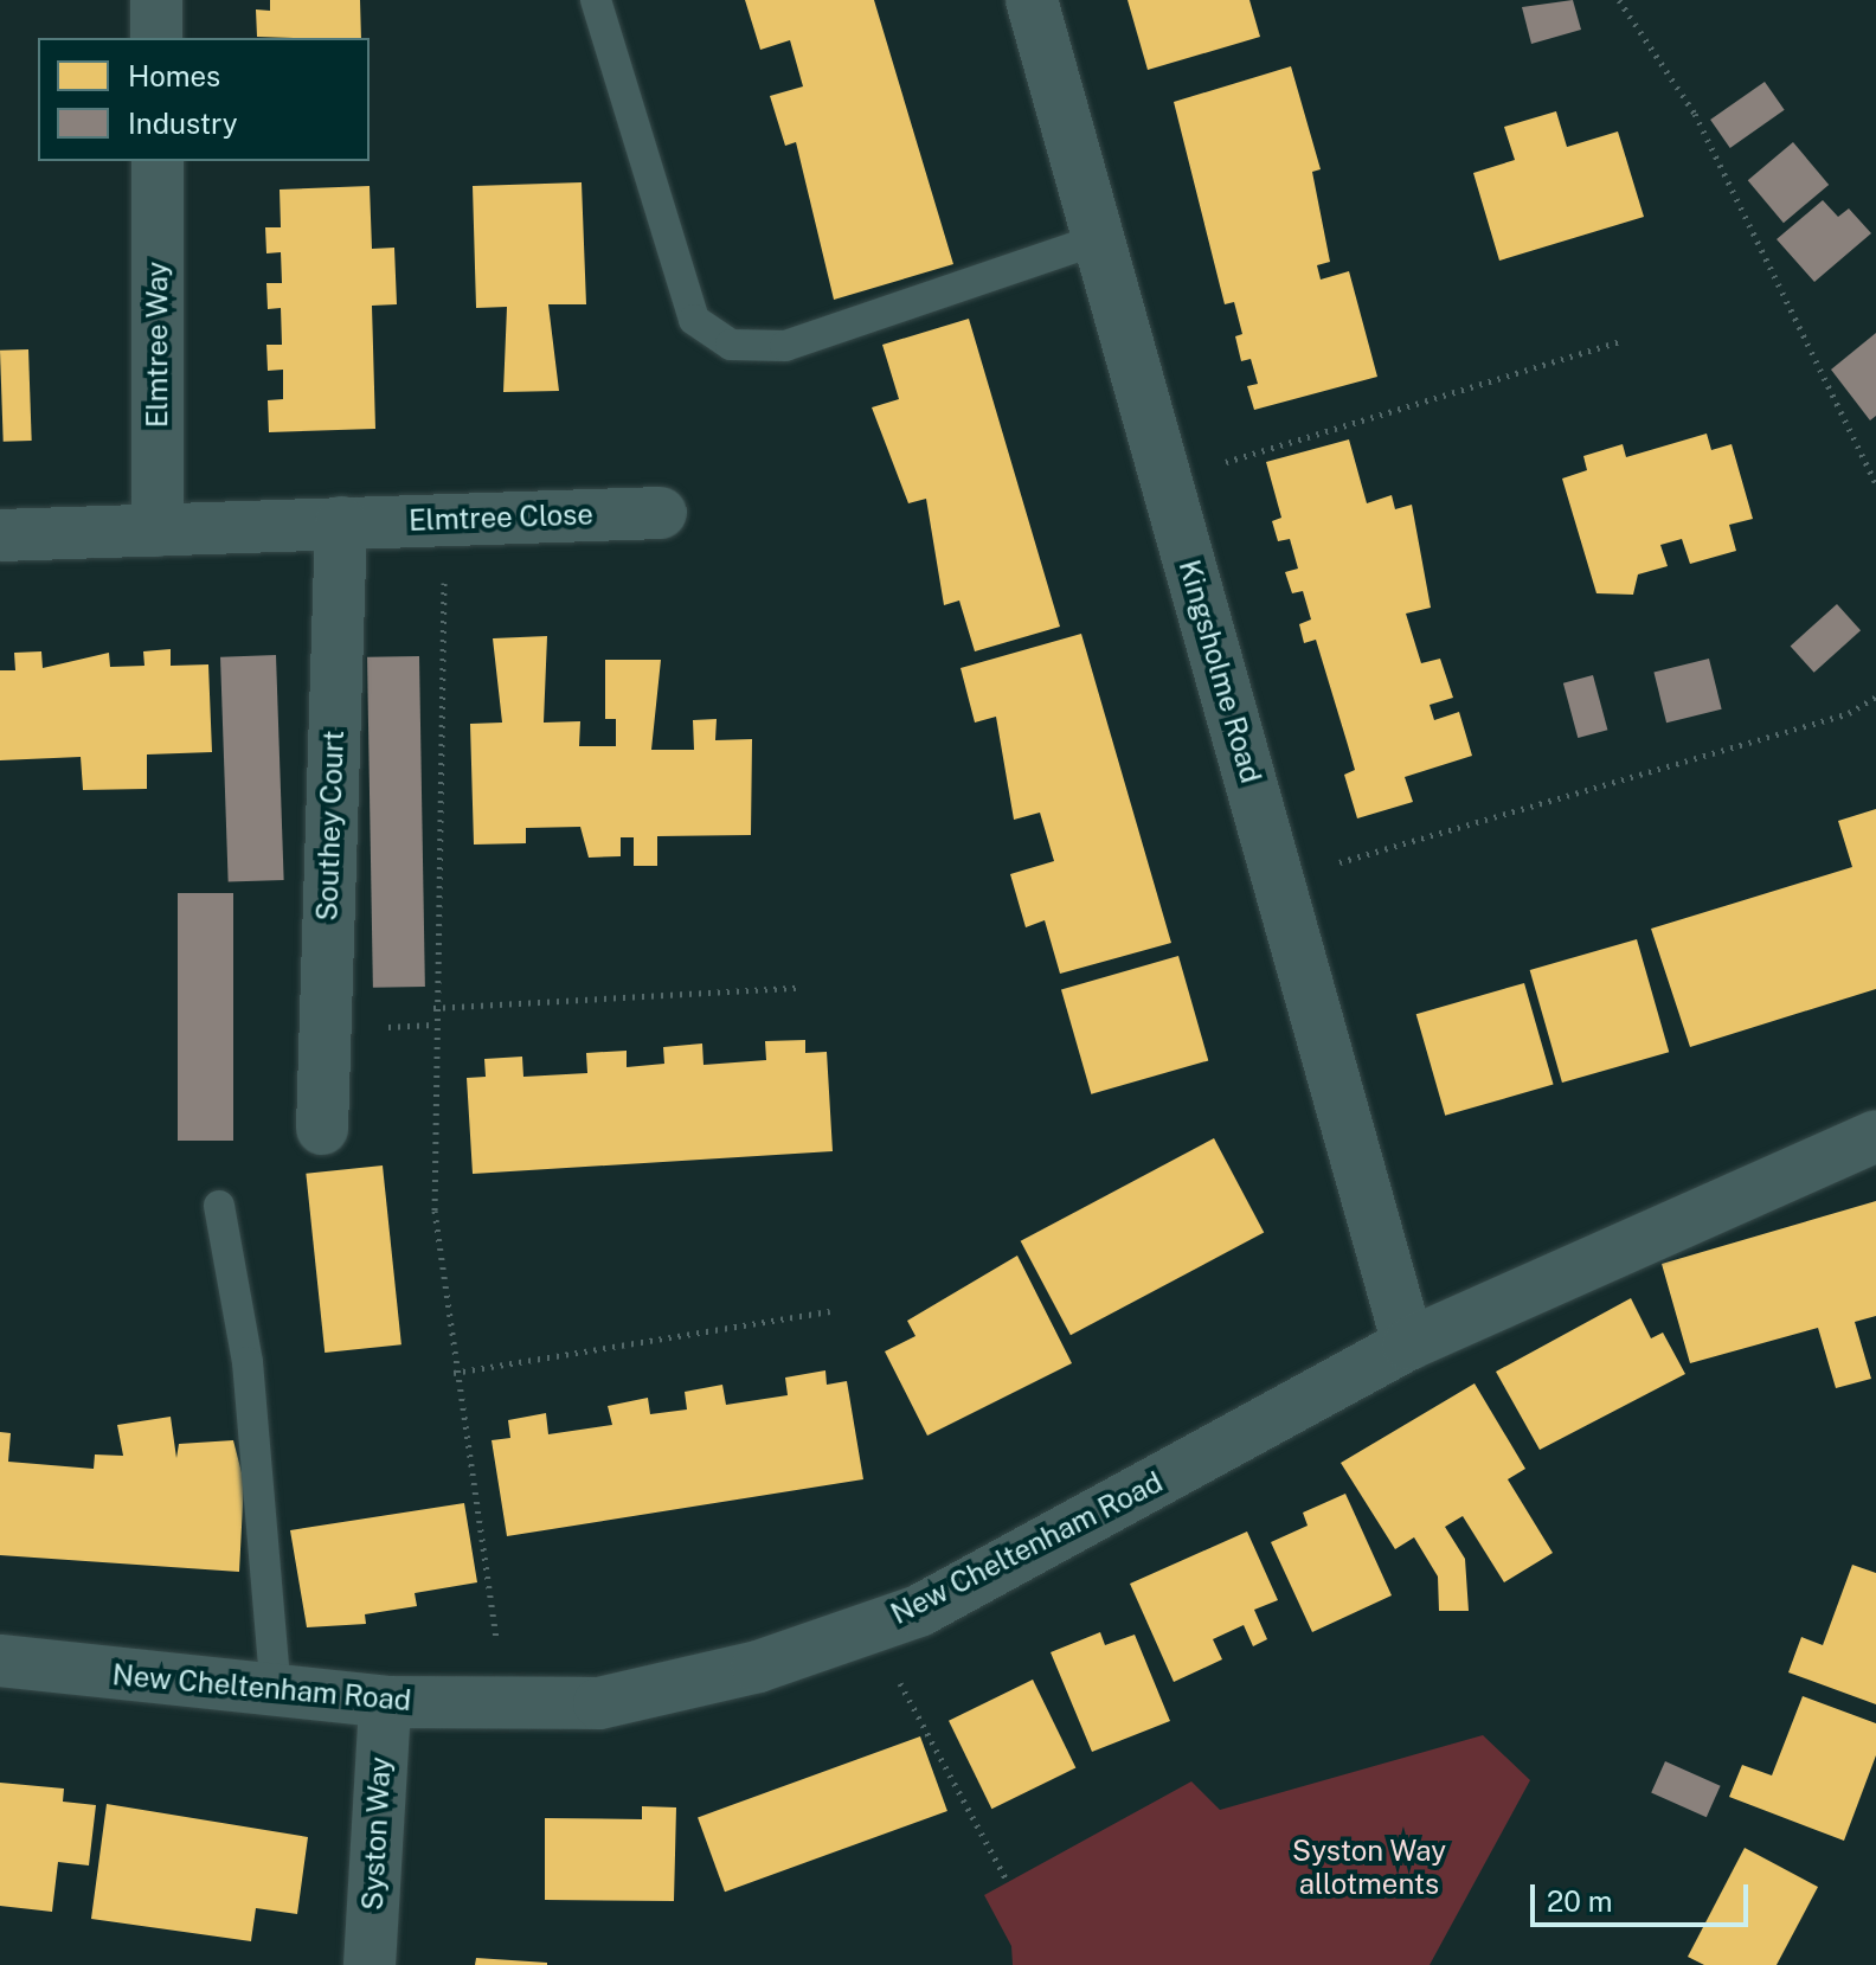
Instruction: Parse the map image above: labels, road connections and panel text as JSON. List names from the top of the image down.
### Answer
{
  "streets": {
    "street": [
      "Elmtree Way",
      "Elmtree Close",
      "Kingsholme Road",
      "Southey Court",
      "New Cheltenham Road",
      "Syston Way"
    ]
  },
  "crossings": [
    ["Elmtree Close", "Southey Court"],
    ["Kingsholme Road", "New Cheltenham Road"],
    ["New Cheltenham Road", "Syston Way"]
  ],
  "parks": ["Syston Way allotments"],
  "legend": ["Homes", "Industry"],
  "scale_bar": "20 m"
}
